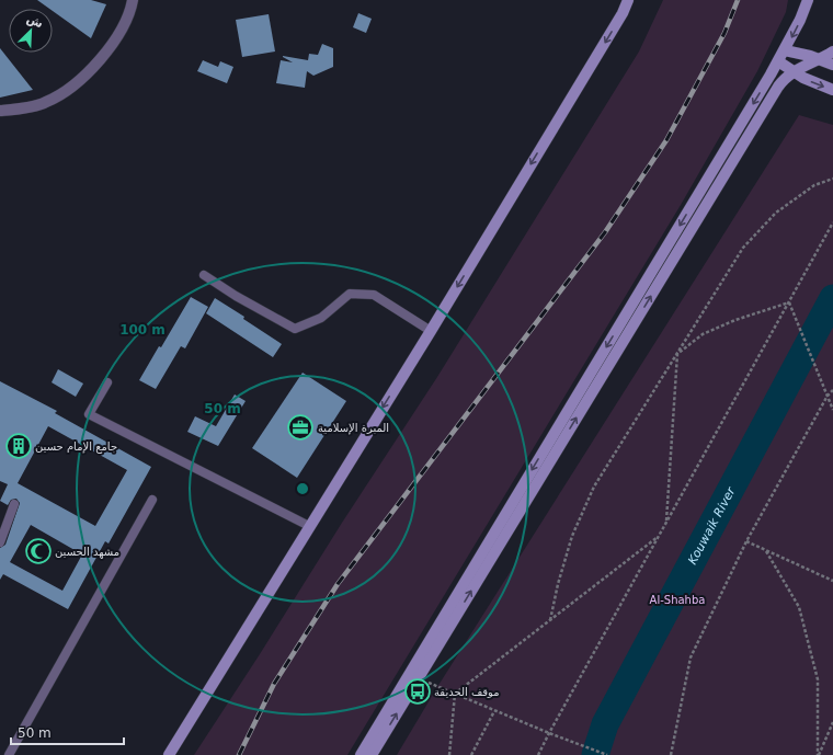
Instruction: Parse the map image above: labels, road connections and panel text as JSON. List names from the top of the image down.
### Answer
{
  "water": ["Kouwaik River"],
  "parks": ["Al-Shahba"],
  "places": {
    "office": ["المبرة الإسلامية"],
    "building": ["جامع الإمام حسين"],
    "mosque": ["مشهد الحسين"],
    "bus stop": ["موقف الحديقة"]
  },
  "scale_bar": "50 m",
  "north": "top right",
  "rings": ["100 m", "50 m"]
}
